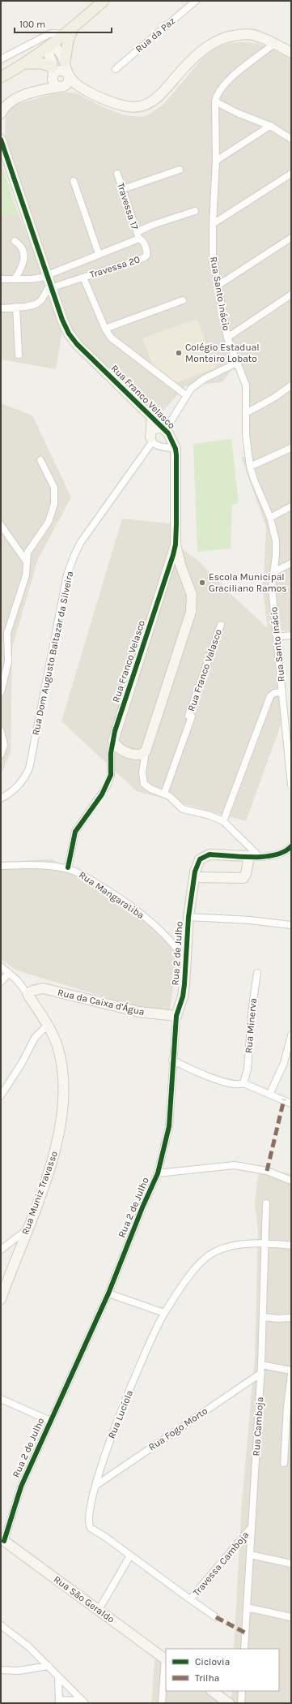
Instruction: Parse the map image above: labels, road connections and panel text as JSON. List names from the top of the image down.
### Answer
{
  "streets": {
    "street": [
      "Rua da Paz",
      "Travessa 17",
      "Travessa 20",
      "Rua Santo Inácio",
      "Rua Franco Velasco",
      "Rua Dom Augusto Baltazar da Silveira",
      "Rua Franco Valasco",
      "Rua Mangaratiba",
      "Rua 2 de Julho",
      "Rua da Caixa d'Água",
      "Rua Minerva",
      "Rua Muniz Travasso",
      "Rua Lucíola",
      "Rua Camboja",
      "Rua Fogo Morto",
      "Travessa Camboja",
      "Rua São Geraldo"
    ]
  },
  "crossings": [
    ["Travessa 17", "Travessa 20"],
    ["Rua Franco Velasco", "Rua Dom Augusto Baltazar da Silveira"],
    ["Rua Mangaratiba", "Rua 2 de Julho"],
    ["Rua 2 de Julho", "Rua da Caixa d'Água"],
    ["Rua 2 de Julho", "Rua São Geraldo"],
    ["Rua da Caixa d'Água", "Rua Muniz Travasso"],
    ["Rua Lucíola", "Rua Camboja"],
    ["Rua Lucíola", "Rua Fogo Morto"],
    ["Rua Lucíola", "Travessa Camboja"],
    ["Rua Camboja", "Rua Fogo Morto"],
    ["Rua Camboja", "Travessa Camboja"]
  ],
  "places": ["Colégio Estadual Monteiro Lobato", "Escola Municipal Graciliano Ramos"],
  "legend": ["Ciclovia", "Trilha"],
  "scale_bar": "100 m"
}
